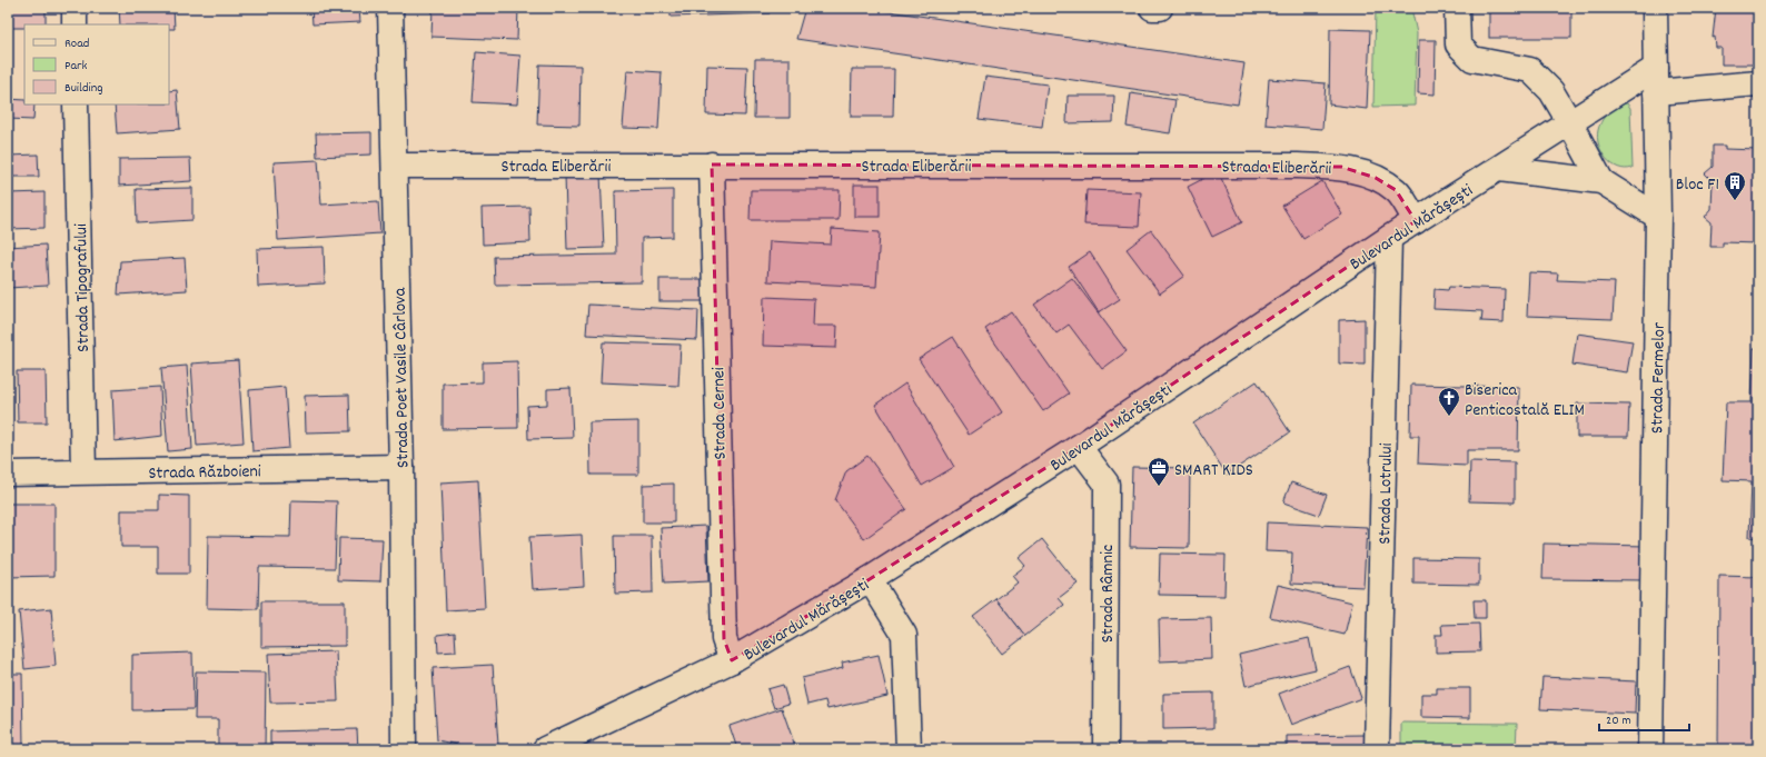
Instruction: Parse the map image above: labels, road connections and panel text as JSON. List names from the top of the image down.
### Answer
{
  "streets": {
    "street": [
      "Strada Eliberării",
      "Bulevardul Mărășești",
      "Strada Tipografului",
      "Strada Poet Vasile Cârlova",
      "Strada Fermelor",
      "Strada Cernei",
      "Strada Războieni",
      "Strada Lotrului",
      "Strada Râmnic"
    ]
  },
  "crossings": [
    ["Strada Eliberării", "Bulevardul Mărășești"],
    ["Strada Eliberării", "Strada Poet Vasile Cârlova"],
    ["Strada Eliberării", "Strada Cernei"],
    ["Bulevardul Mărășești", "Strada Fermelor"],
    ["Bulevardul Mărășești", "Strada Cernei"],
    ["Bulevardul Mărășești", "Strada Lotrului"],
    ["Bulevardul Mărășești", "Strada Râmnic"],
    ["Strada Tipografului", "Strada Războieni"],
    ["Strada Poet Vasile Cârlova", "Strada Războieni"]
  ],
  "places": {
    "building": ["Bloc F1"],
    "church": ["Biserica Penticostală ELIM"],
    "office": ["SMART KIDS"]
  },
  "legend": ["Road", "Park", "Building"],
  "scale_bar": "20 m"
}
